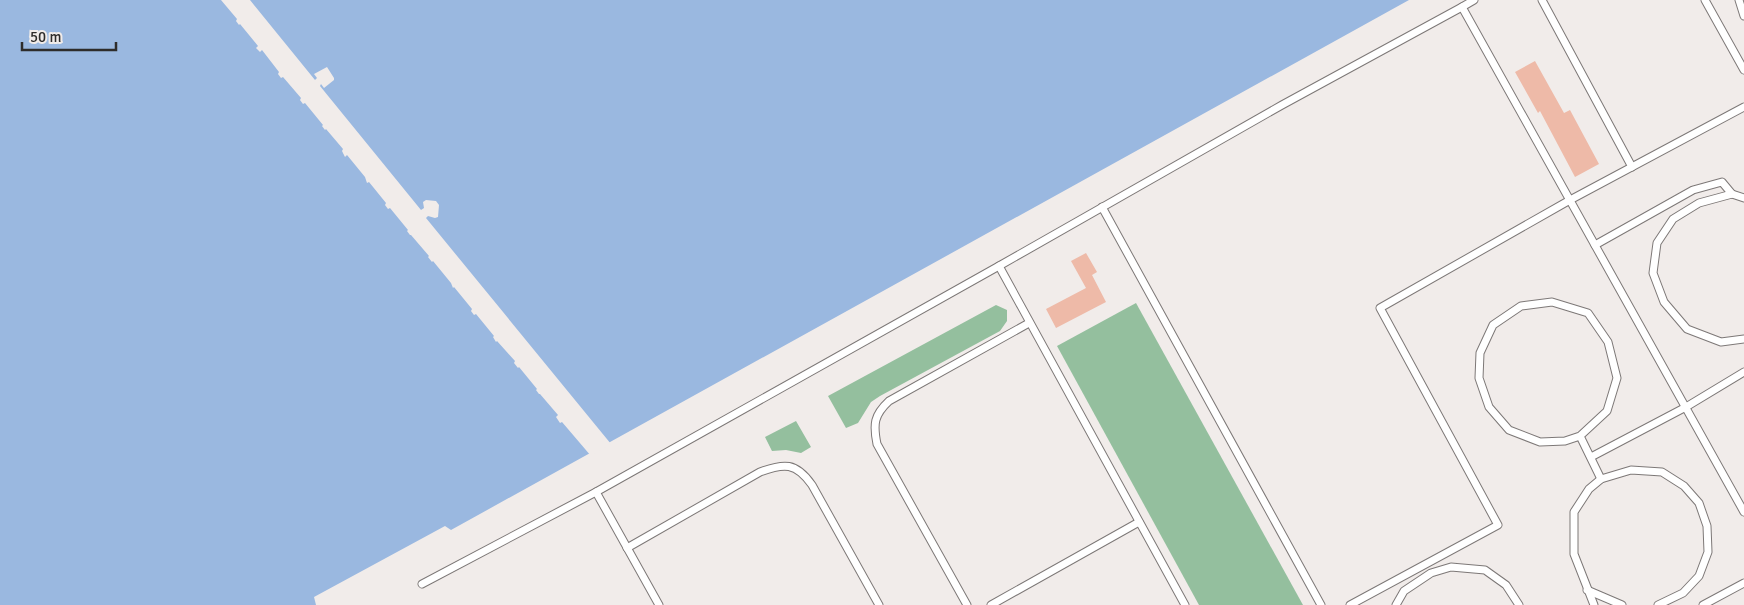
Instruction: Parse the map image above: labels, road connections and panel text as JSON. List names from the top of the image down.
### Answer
{
  "scale_bar": "50 m"
}
